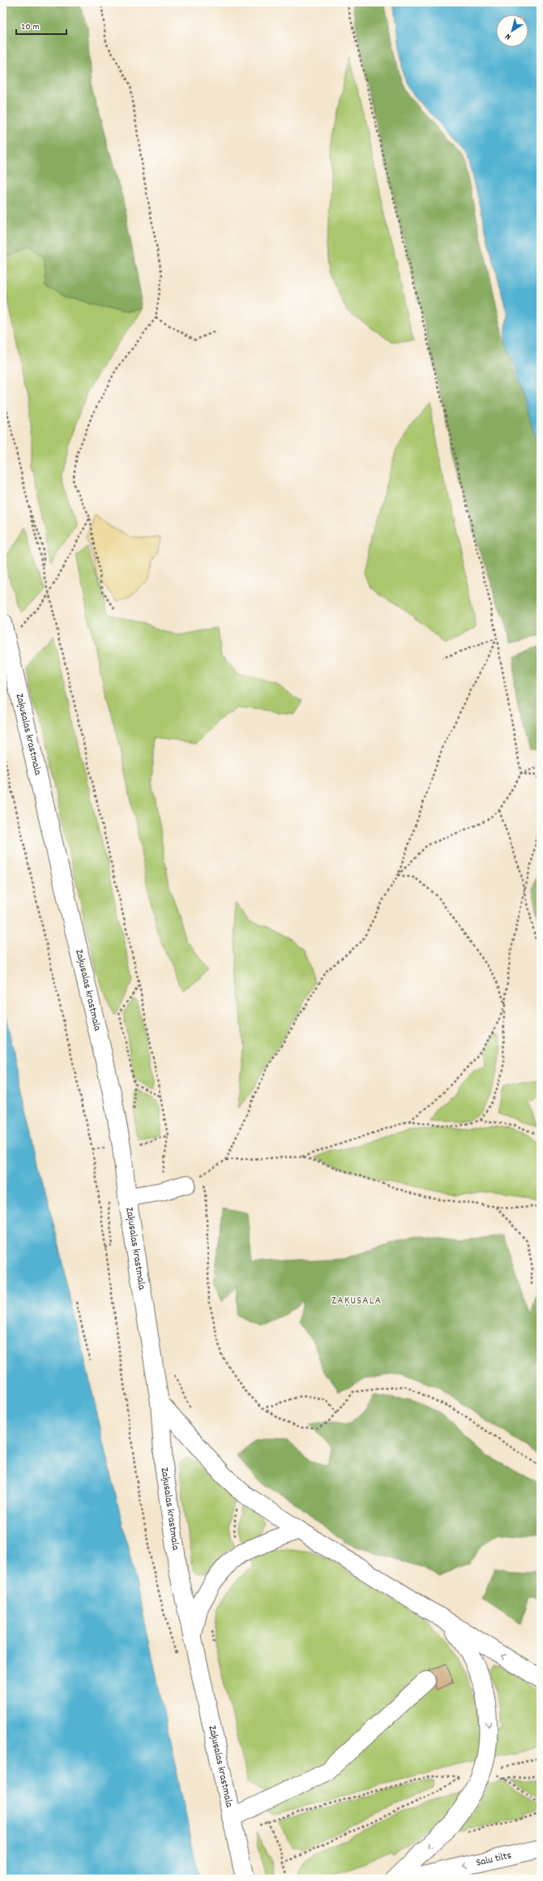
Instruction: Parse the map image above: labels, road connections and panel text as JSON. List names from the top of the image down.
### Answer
{
  "streets": {
    "main road": ["Zaķusalas krastmala", "Salu tilts"]
  },
  "one_way": ["Salu tilts"],
  "districts": ["ZAĶUSALA"],
  "scale_bar": "20 m",
  "north": "bottom left"
}
